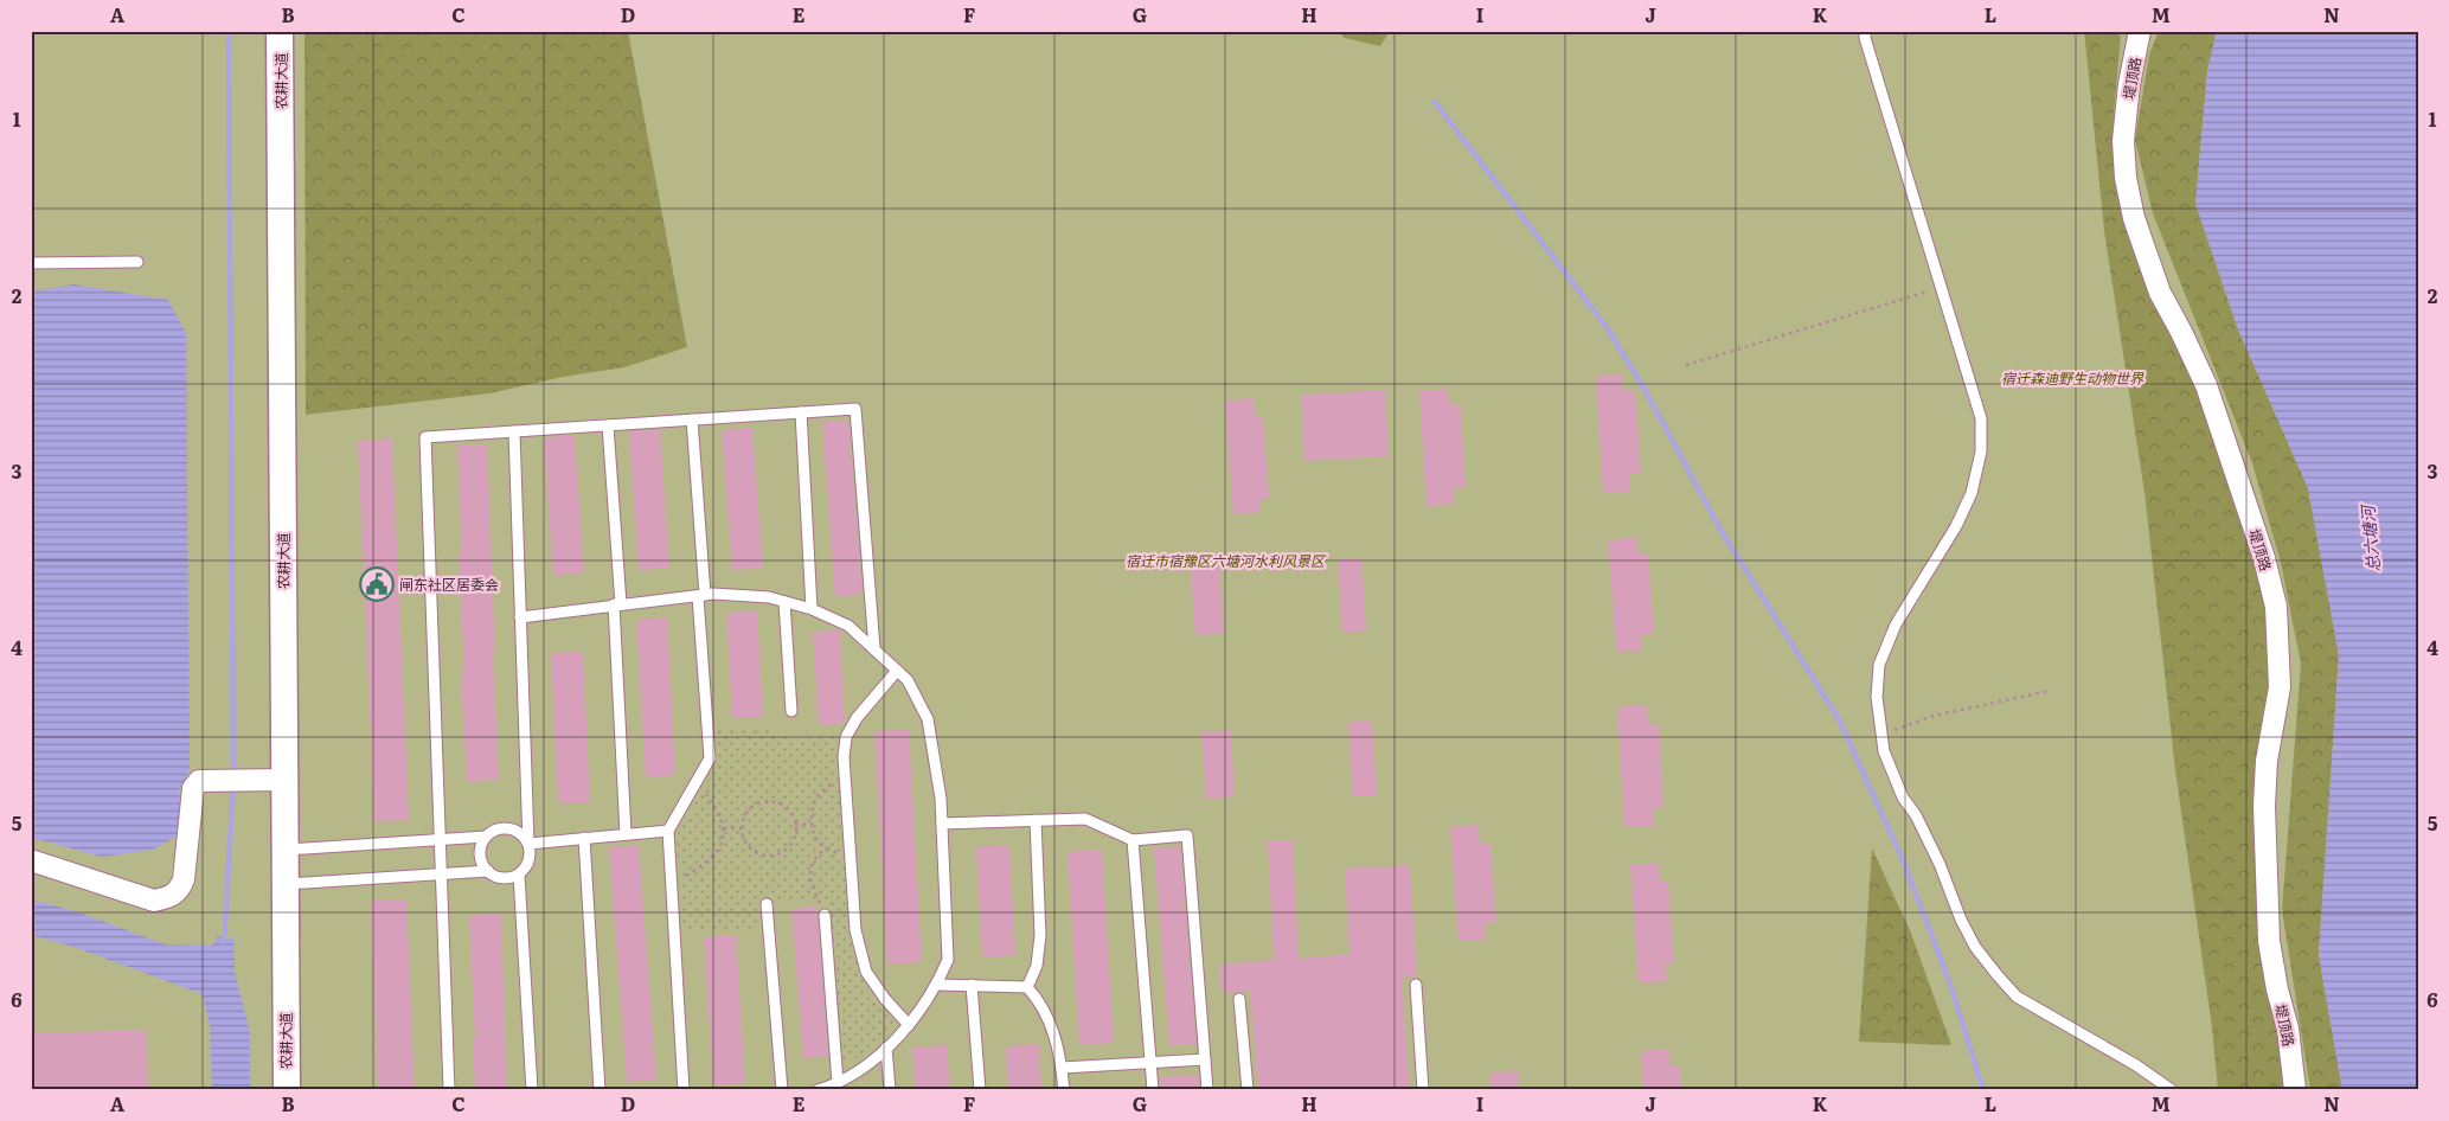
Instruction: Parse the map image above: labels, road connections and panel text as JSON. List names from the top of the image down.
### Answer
{
  "streets": {
    "street": ["堤顶路", "农耕大道"]
  },
  "water": ["总六塘河"],
  "parks": ["宿迁森迪野生动物世界", "宿迁市宿豫区六塘河水利风景区"],
  "places": {
    "public building": ["闸东社区居委会"]
  },
  "grid": {
    "columns": [
      "A",
      "B",
      "C",
      "D",
      "E",
      "F",
      "G",
      "H",
      "I",
      "J",
      "K",
      "L",
      "M",
      "N"
    ],
    "rows": [
      "1",
      "2",
      "3",
      "4",
      "5",
      "6"
    ]
  }
}
